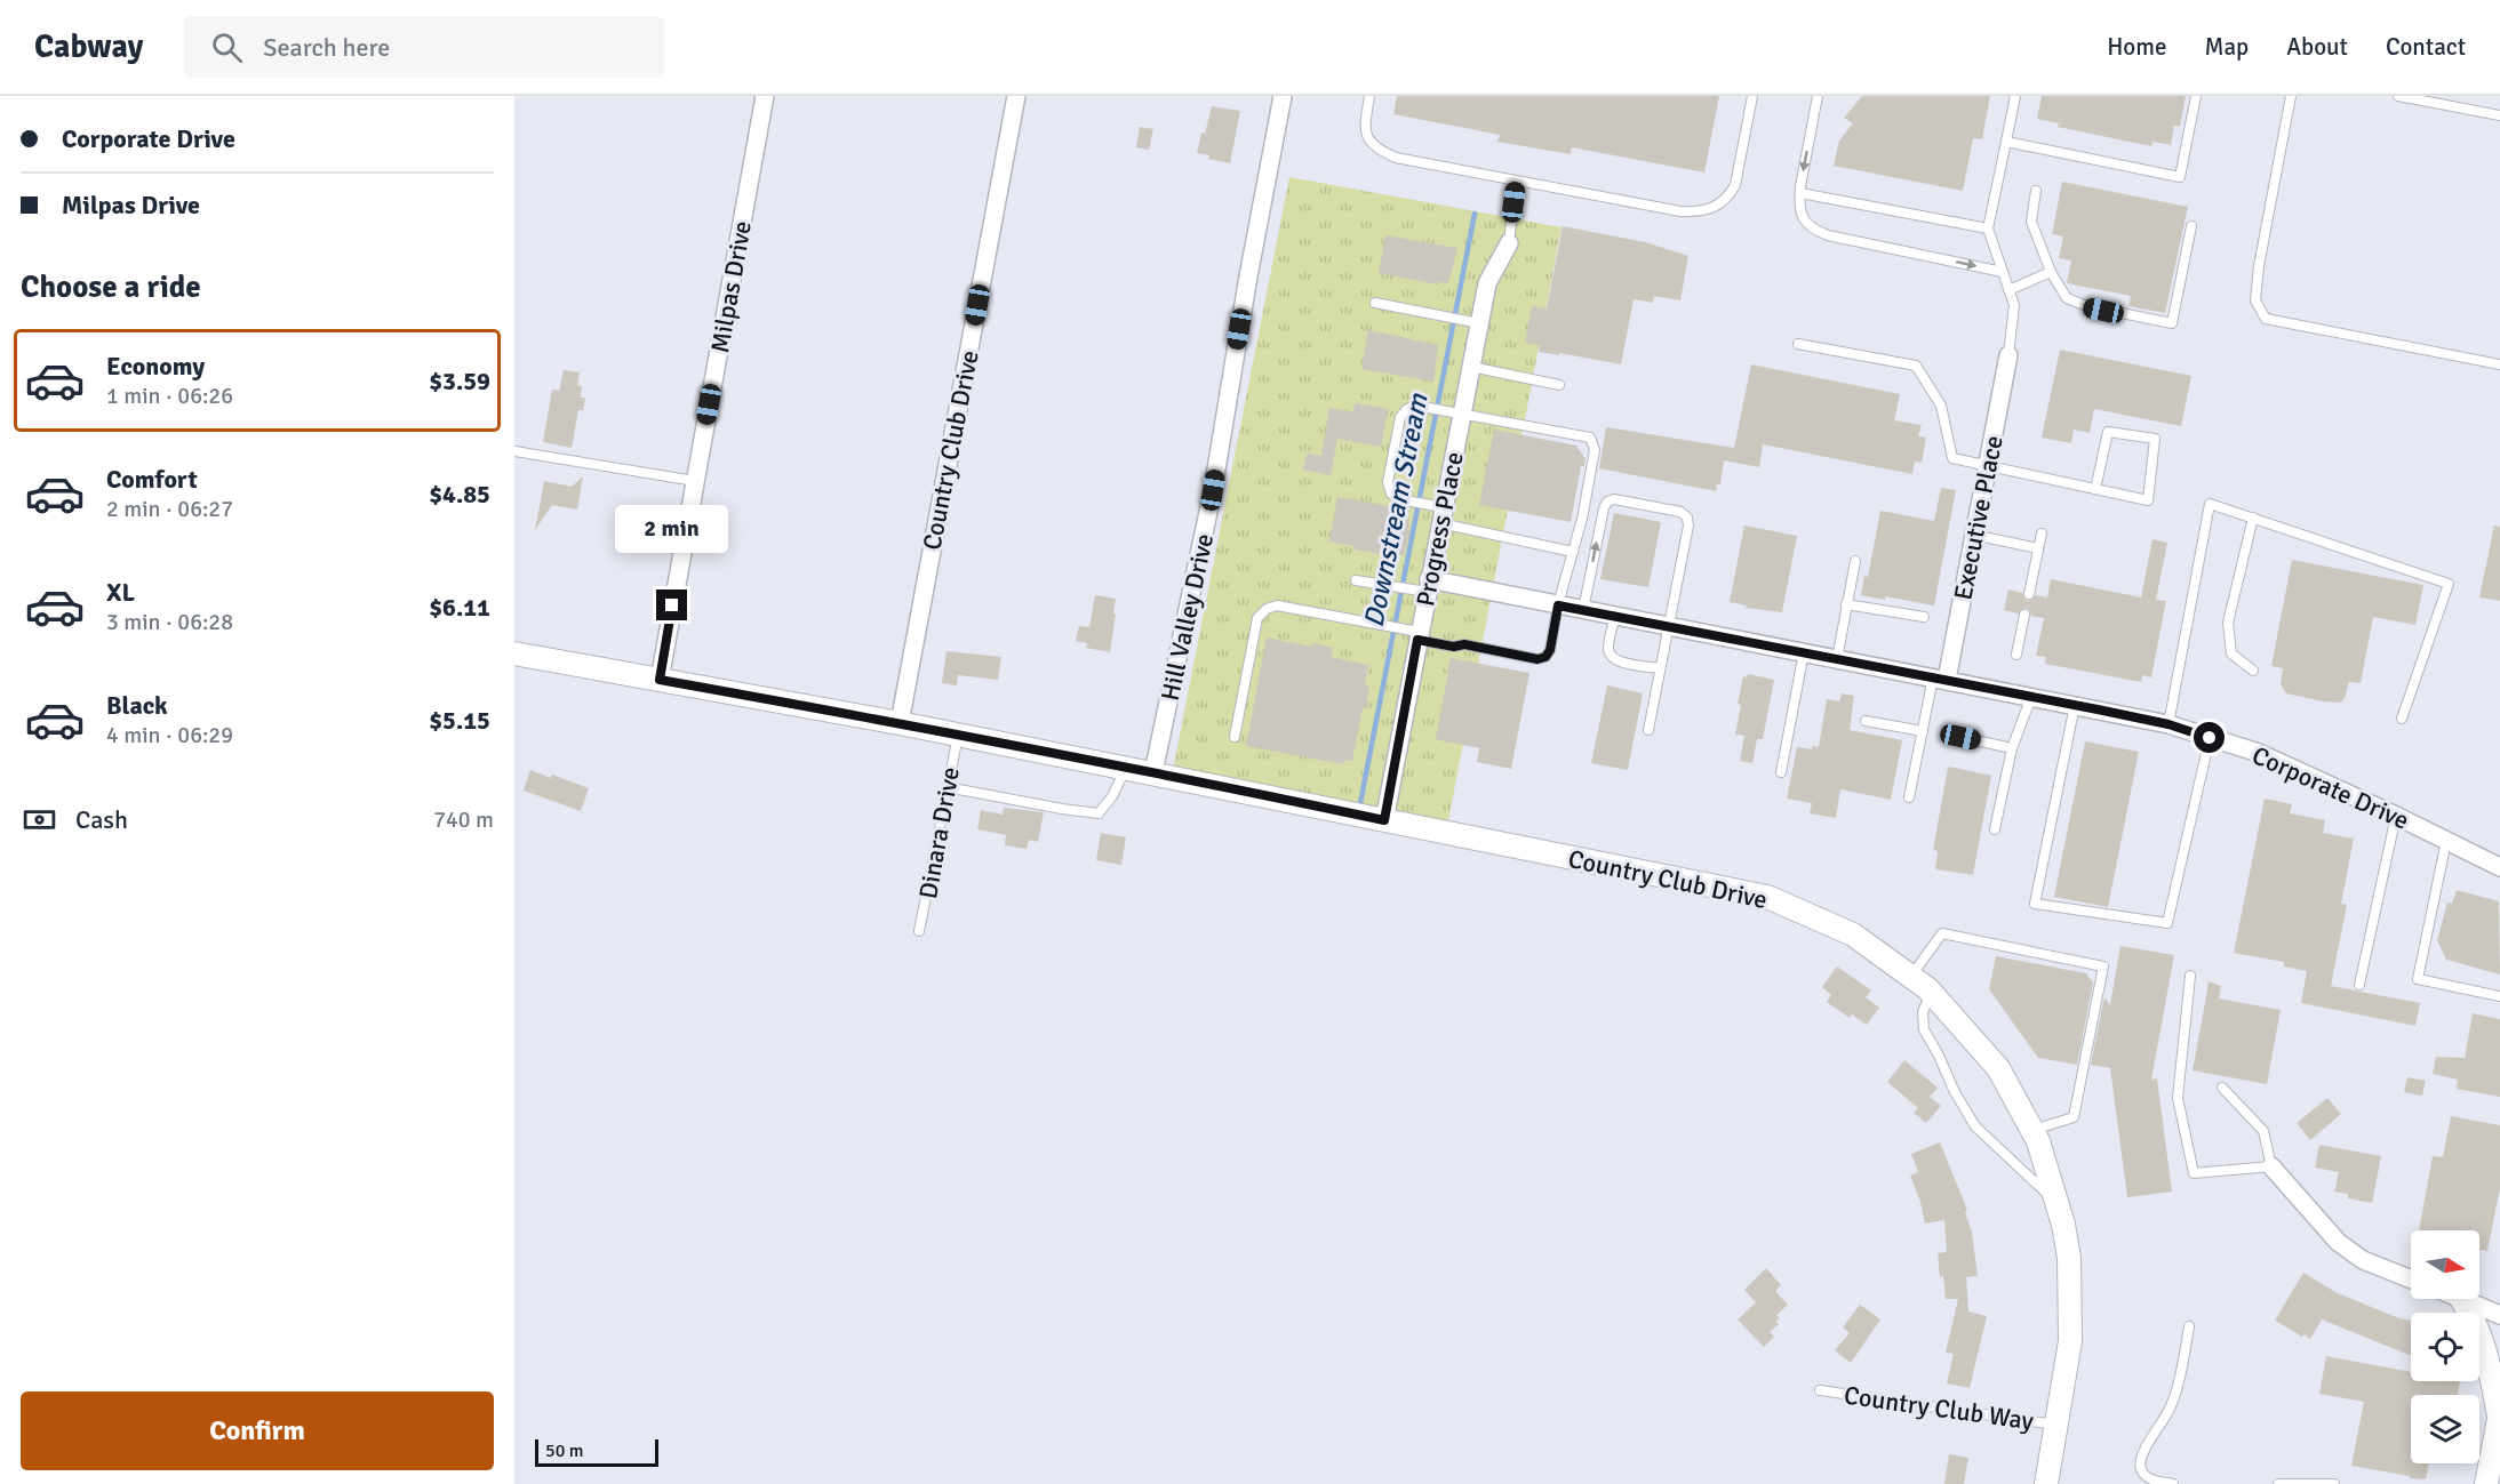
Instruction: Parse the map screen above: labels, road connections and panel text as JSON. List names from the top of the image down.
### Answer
{
  "streets": {
    "street": [
      "Milpas Drive",
      "Country Club Drive",
      "Executive Place",
      "Progress Place",
      "Hill Valley Drive",
      "Corporate Drive"
    ],
    "lane": ["Dinara Drive", "Country Club Way"]
  },
  "crossings": [
    ["Milpas Drive", "Country Club Drive"],
    ["Country Club Drive", "Progress Place"],
    ["Country Club Drive", "Hill Valley Drive"],
    ["Country Club Drive", "Dinara Drive"],
    ["Country Club Drive", "Country Club Way"],
    ["Executive Place", "Corporate Drive"],
    ["Progress Place", "Corporate Drive"]
  ],
  "water": ["Downstream Stream"],
  "scale_bar": "50 m",
  "north": "right",
  "page": {
    "header": "Cabway",
    "search": "Search here",
    "nav": [
      "Home",
      "Map",
      "About",
      "Contact"
    ],
    "banner": ["Corporate Drive", "Milpas Drive"],
    "heading": "Choose a ride",
    "list": [
      {
        "name": "Economy",
        "note": "1 min · 06:26",
        "value": "$3.59"
      },
      {
        "name": "Comfort",
        "note": "2 min · 06:27",
        "value": "$4.85"
      },
      {
        "name": "XL",
        "note": "3 min · 06:28",
        "value": "$6.11"
      },
      {
        "name": "Black",
        "note": "4 min · 06:29",
        "value": "$5.15"
      }
    ],
    "bubble": "2 min",
    "pay": ["Cash", "740 m"],
    "buttons": "Confirm",
    "scale": "50 m"
  }
}
